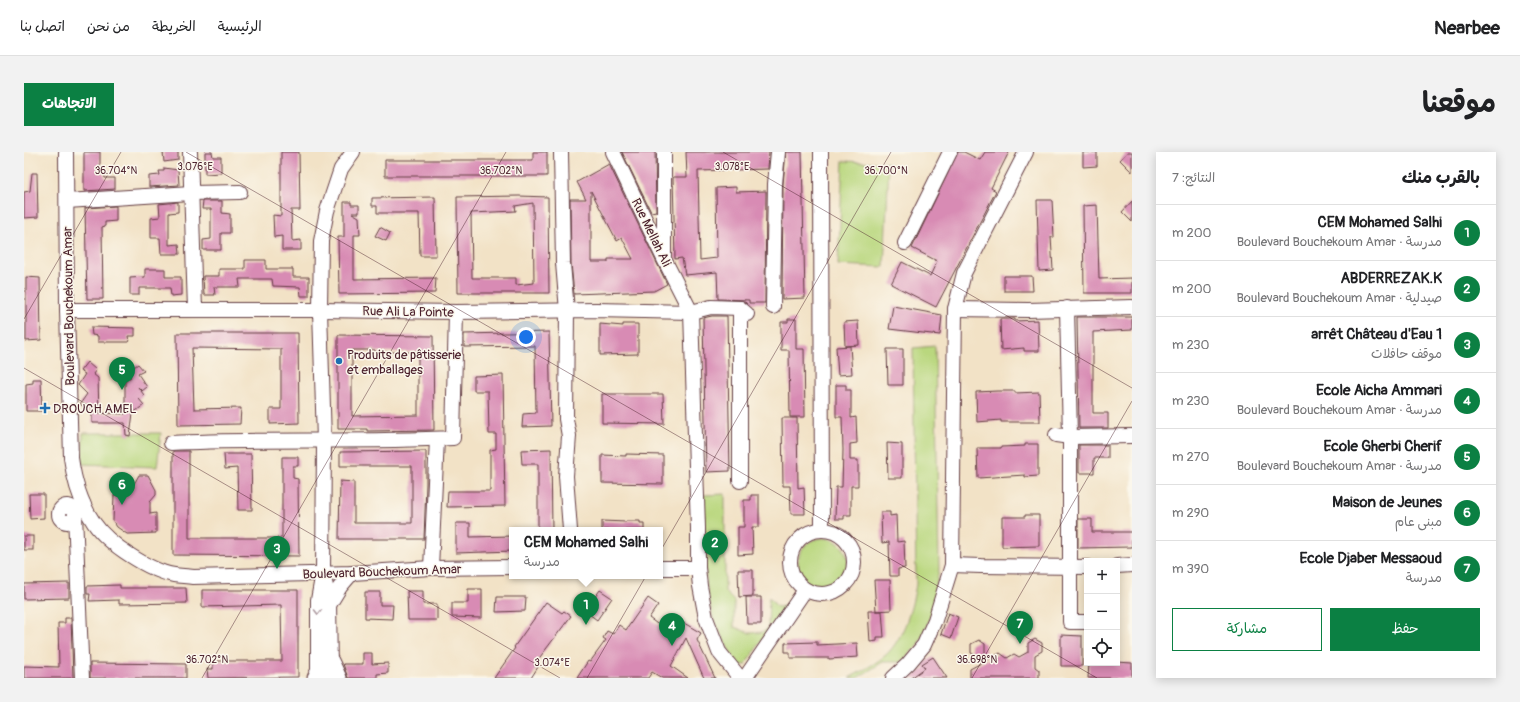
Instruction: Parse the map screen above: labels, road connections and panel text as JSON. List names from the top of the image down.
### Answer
{
  "streets": {
    "street": ["Rue Mellah Ali", "Boulevard Bouchekoum Amar", "Rue Ali La Pointe"]
  },
  "crossings": [
    ["Rue Mellah Ali", "Rue Ali La Pointe"],
    ["Boulevard Bouchekoum Amar", "Rue Ali La Pointe"]
  ],
  "places": {
    "other": ["Produits de pâtisserie et emballages"],
    "health": ["DROUCH AMEL"]
  },
  "page": {
    "header": "Nearbee",
    "nav": [
      "الرئيسية",
      "الخريطة",
      "من نحن",
      "اتصل بنا"
    ],
    "title": "موقعنا",
    "buttons": [
      "الاتجاهات",
      ["حفظ", "مشاركة"]
    ],
    "heading": ["بالقرب منك", "النتائج: 7"],
    "list": [
      {
        "mark": "1",
        "name": "CEM Mohamed Salhi",
        "note": "مدرسة · Boulevard Bouchekoum Amar",
        "value": "200 m"
      },
      {
        "mark": "2",
        "name": "ABDERREZAK.K",
        "note": "صيدلية · Boulevard Bouchekoum Amar",
        "value": "200 m"
      },
      {
        "mark": "3",
        "name": "arrêt Château d'Eau 1",
        "note": "موقف حافلات",
        "value": "230 m"
      },
      {
        "mark": "4",
        "name": "Ecole Aicha Ammari",
        "note": "مدرسة · Boulevard Bouchekoum Amar",
        "value": "230 m"
      },
      {
        "mark": "5",
        "name": "Ecole Gherbi Cherif",
        "note": "مدرسة · Boulevard Bouchekoum Amar",
        "value": "270 m"
      },
      {
        "mark": "6",
        "name": "Maison de Jeunes",
        "note": "مبنى عام",
        "value": "290 m"
      },
      {
        "mark": "7",
        "name": "Ecole Djaber Messaoud",
        "note": "مدرسة",
        "value": "390 m"
      }
    ],
    "pins": [
      "5",
      "6",
      "2",
      "3",
      "1",
      "7",
      "4"
    ],
    "popup": ["CEM Mohamed Salhi", "مدرسة"],
    "map_buttons": ["+", "−"]
  },
  "coordinates": [
    "3.076°E",
    "3.078°E",
    "36.704°N",
    "36.702°N",
    "36.700°N",
    "36.698°N",
    "3.074°E"
  ]
}
